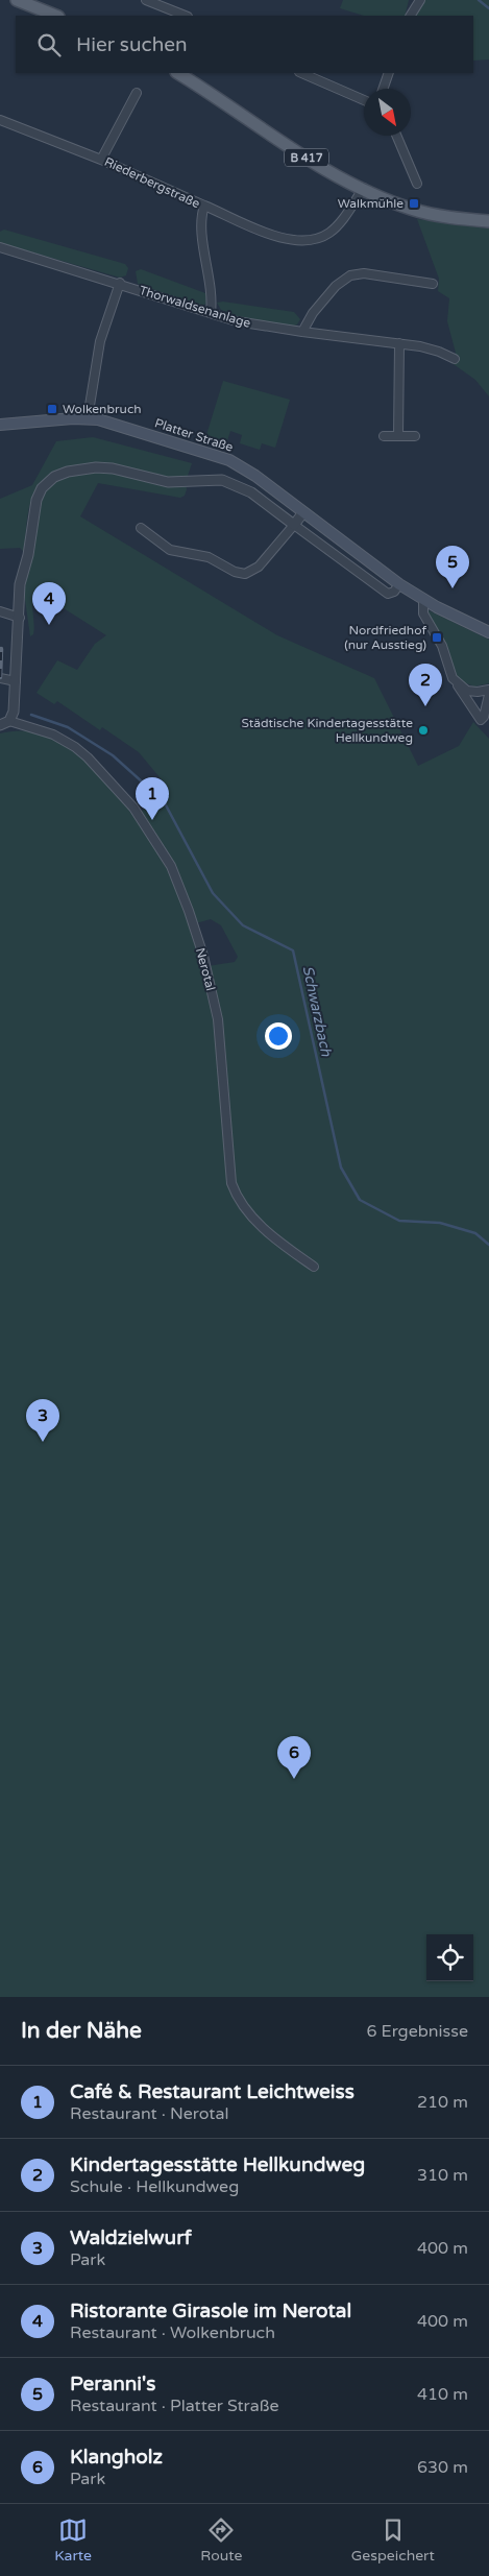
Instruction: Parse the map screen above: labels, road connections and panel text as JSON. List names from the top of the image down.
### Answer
{
  "streets": {
    "main road": ["B 417", "Platter Straße"],
    "street": ["Riederbergstraße", "Thorwaldsenanlage", "Nerotal"]
  },
  "crossings": [
    ["Riederbergstraße", "Thorwaldsenanlage"]
  ],
  "water": ["Schwarzbach"],
  "places": {
    "transit": ["Walkmühle", "Wolkenbruch", "Nordfriedhof (nur Ausstieg)"],
    "other": ["Städtische Kindertagesstätte Hellkundweg"]
  },
  "north": "bottom right",
  "page": {
    "search": "Hier suchen",
    "pins": [
      "5",
      "4",
      "2",
      "1",
      "3",
      "6"
    ],
    "heading": ["In der Nähe", "6 Ergebnisse"],
    "list": [
      {
        "mark": "1",
        "name": "Café & Restaurant Leichtweiss",
        "note": "Restaurant · Nerotal",
        "value": "210 m"
      },
      {
        "mark": "2",
        "name": "Kindertagesstätte Hellkundweg",
        "note": "Schule · Hellkundweg",
        "value": "310 m"
      },
      {
        "mark": "3",
        "name": "Waldzielwurf",
        "note": "Park",
        "value": "400 m"
      },
      {
        "mark": "4",
        "name": "Ristorante Girasole im Nerotal",
        "note": "Restaurant · Wolkenbruch",
        "value": "400 m"
      },
      {
        "mark": "5",
        "name": "Peranni's",
        "note": "Restaurant · Platter Straße",
        "value": "410 m"
      },
      {
        "mark": "6",
        "name": "Klangholz",
        "note": "Park",
        "value": "630 m"
      }
    ],
    "nav": ["Karte", "Route", "Gespeichert"]
  }
}
